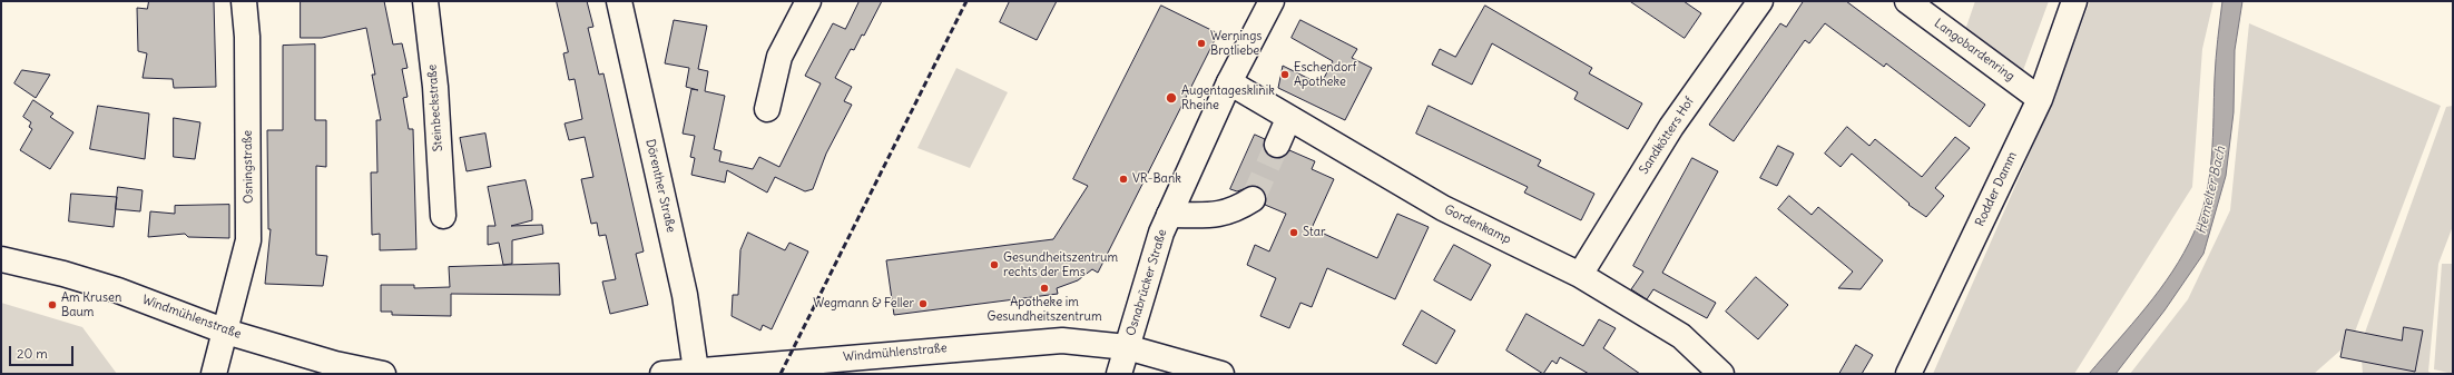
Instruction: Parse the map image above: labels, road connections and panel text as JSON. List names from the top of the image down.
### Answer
{
  "streets": {
    "street": [
      "Langobardenring",
      "Steinbeckstraße",
      "Sandkötters Hof",
      "Osningstraße",
      "Dörenther Straße",
      "Rodder Damm",
      "Gordenkamp",
      "Osnabrücker Straße",
      "Windmühlenstraße"
    ]
  },
  "crossings": [
    ["Langobardenring", "Rodder Damm"],
    ["Sandkötters Hof", "Gordenkamp"],
    ["Osningstraße", "Windmühlenstraße"],
    ["Dörenther Straße", "Windmühlenstraße"],
    ["Gordenkamp", "Osnabrücker Straße"],
    ["Osnabrücker Straße", "Windmühlenstraße"]
  ],
  "water": ["Hemelter Bach"],
  "places": [
    "Wernings Brotliebe",
    "Eschendorf Apotheke",
    "Augentagesklinik Rheine",
    "VR-Bank",
    "Star",
    "Gesundheitszentrum rechts der Ems",
    "Apotheke im Gesundheitszentrum",
    "Wegmann & Feller",
    "Am Krusen Baum"
  ],
  "scale_bar": "20 m"
}
